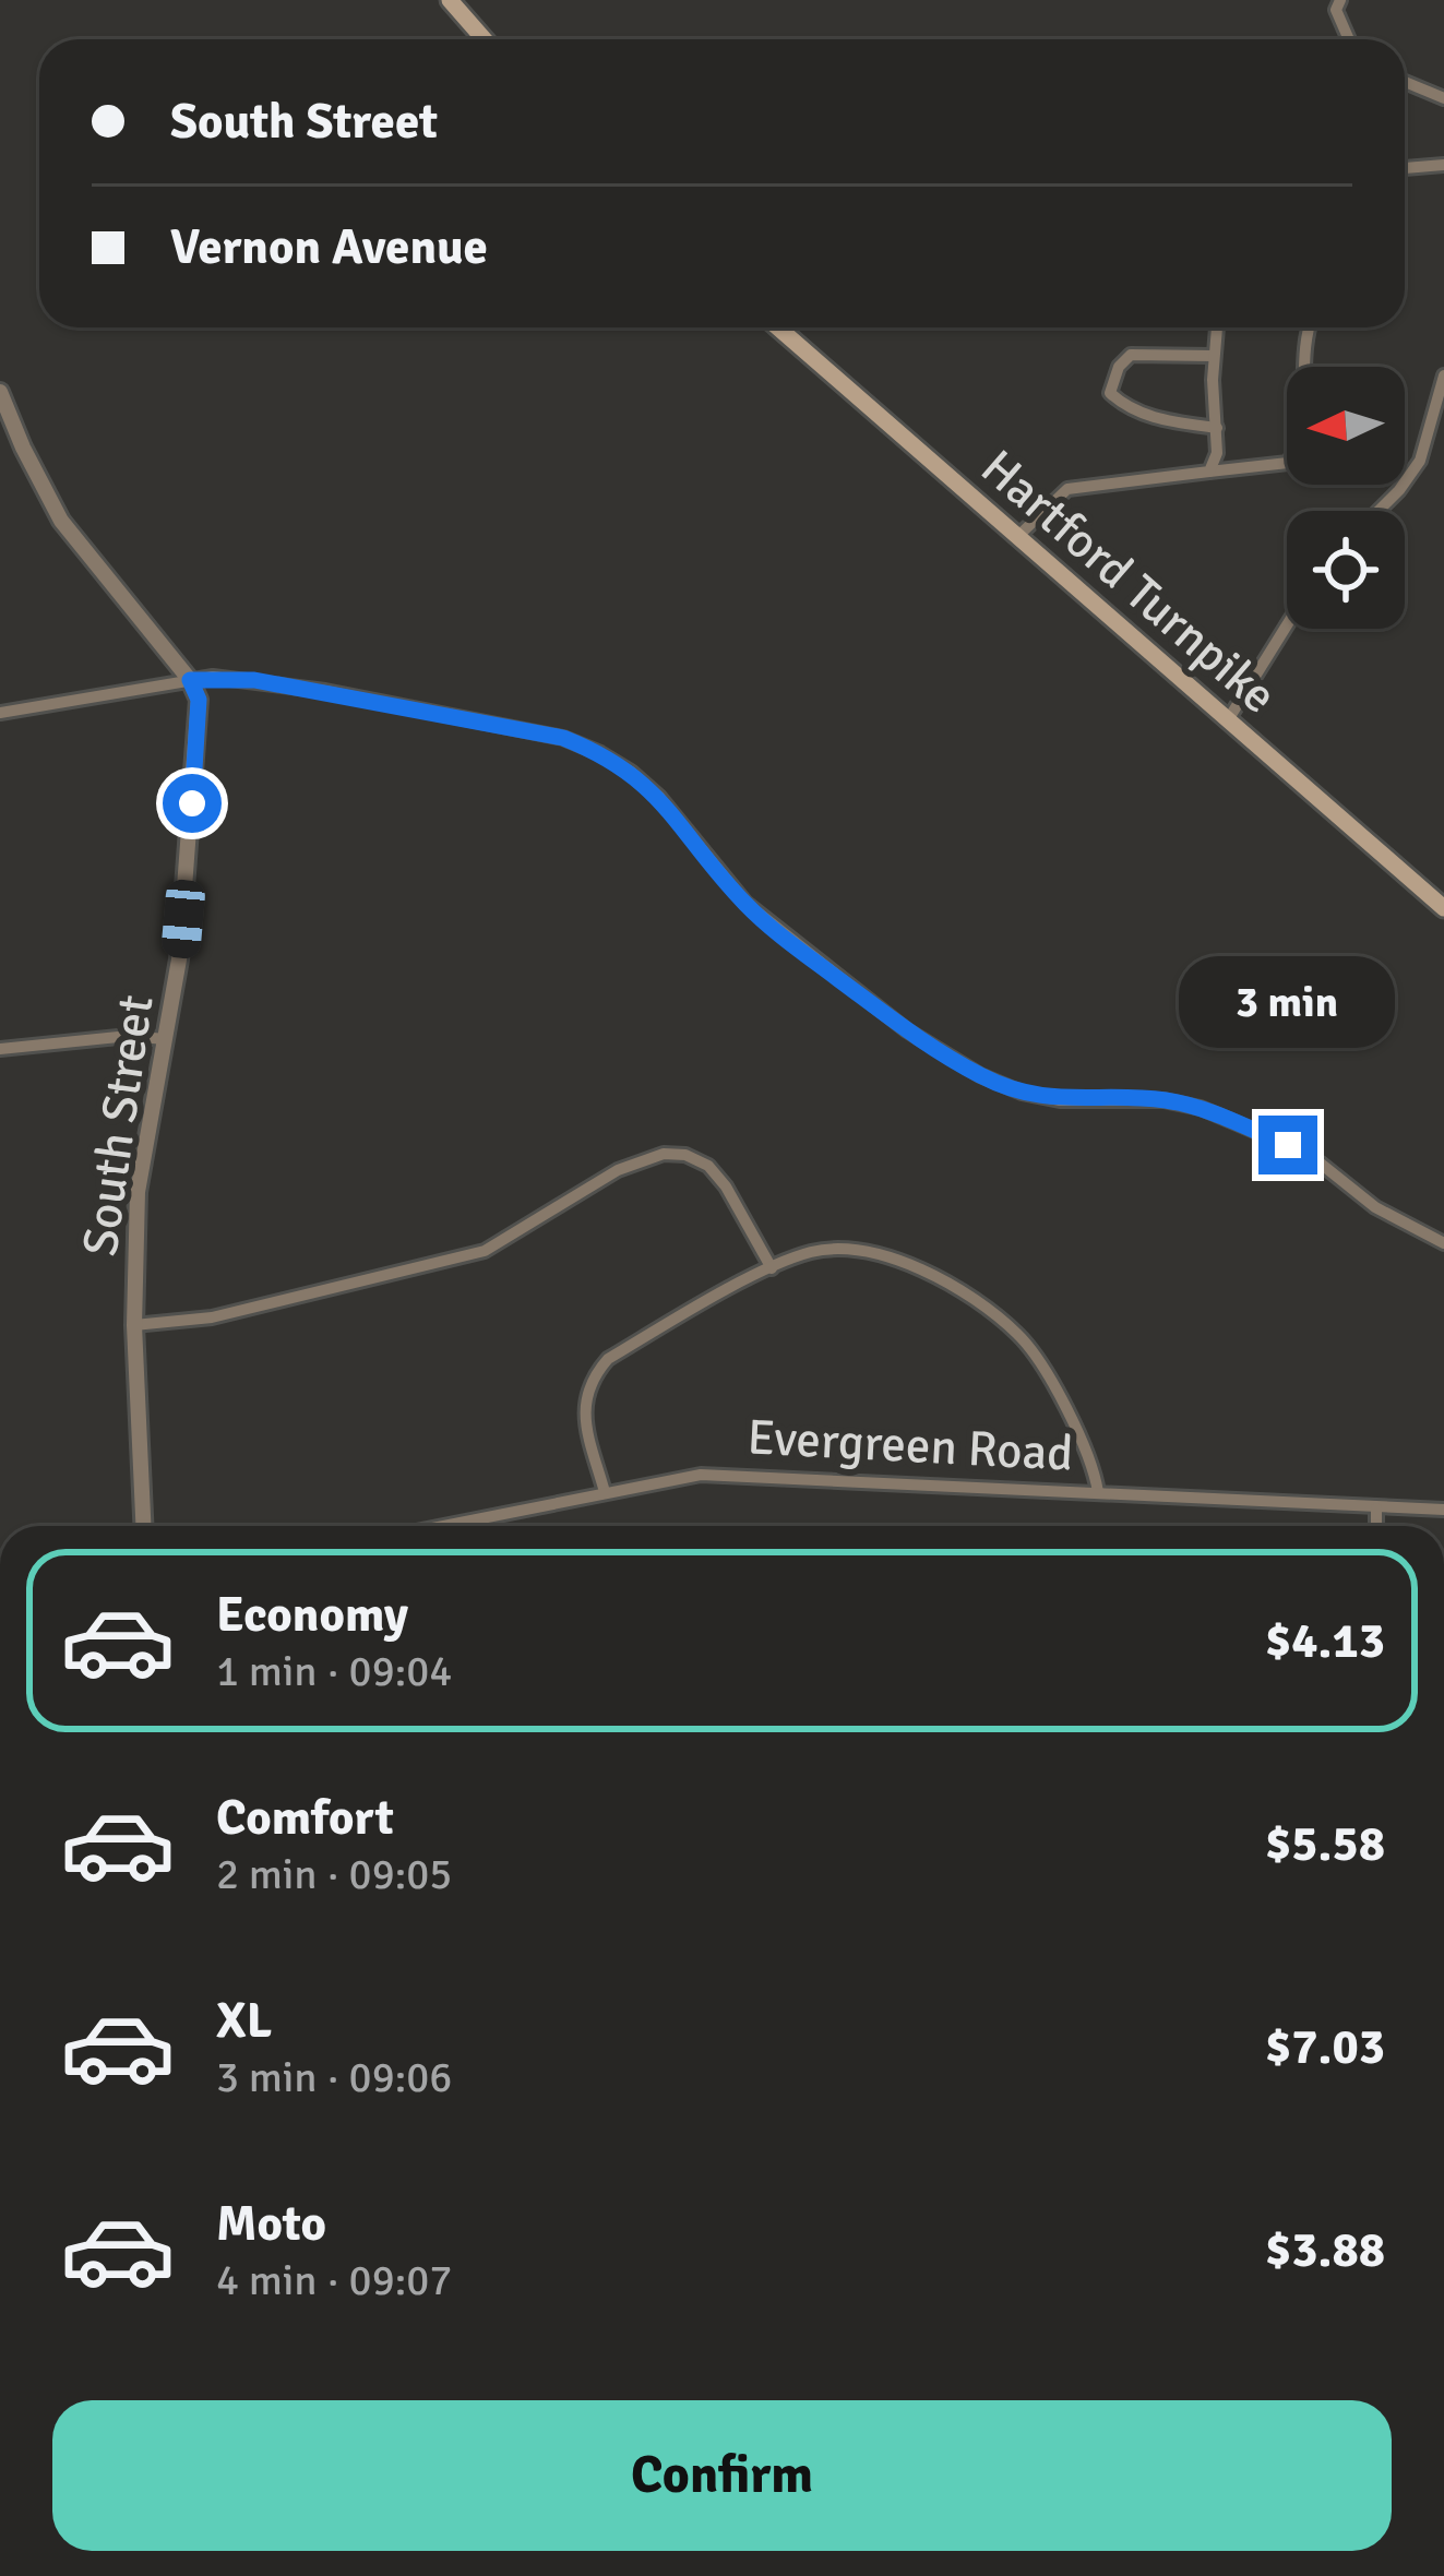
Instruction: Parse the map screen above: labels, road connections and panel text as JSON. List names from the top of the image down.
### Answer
{
  "streets": {
    "main road": ["Hartford Turnpike"],
    "street": ["South Street", "Evergreen Road"]
  },
  "north": "left",
  "page": {
    "banner": ["South Street", "Vernon Avenue"],
    "bubble": "3 min",
    "list": [
      {
        "name": "Economy",
        "note": "1 min · 09:04",
        "value": "$4.13"
      },
      {
        "name": "Comfort",
        "note": "2 min · 09:05",
        "value": "$5.58"
      },
      {
        "name": "XL",
        "note": "3 min · 09:06",
        "value": "$7.03"
      },
      {
        "name": "Moto",
        "note": "4 min · 09:07",
        "value": "$3.88"
      }
    ],
    "buttons": "Confirm"
  }
}
